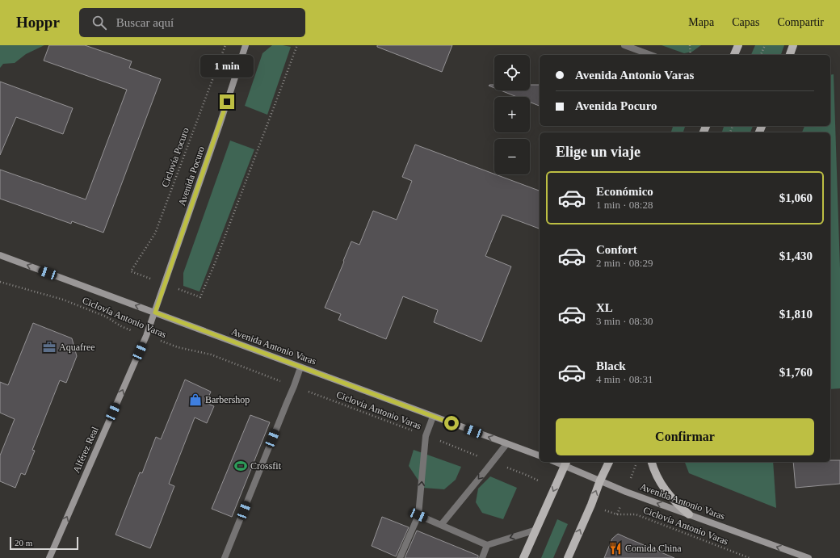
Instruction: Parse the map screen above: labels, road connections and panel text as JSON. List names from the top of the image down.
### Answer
{
  "streets": {
    "main road": ["Avenida Pocuro", "Avenida Antonio Varas", "Alférez Real"],
    "path": ["Ciclovía Pocuro", "Ciclovía Antonio Varas"]
  },
  "crossings": [
    ["Avenida Pocuro", "Avenida Antonio Varas"],
    ["Avenida Pocuro", "Alférez Real"],
    ["Ciclovía Antonio Varas", "Alférez Real"],
    ["Avenida Antonio Varas", "Alférez Real"]
  ],
  "one_way": ["Avenida Antonio Varas", "Alférez Real"],
  "places": {
    "office": ["Aquafree"],
    "shop": ["Barbershop"],
    "sports": ["Crossfit"],
    "restaurant": ["Comida China"]
  },
  "scale_bar": "20 m",
  "page": {
    "header": "Hoppr",
    "search": "Buscar aquí",
    "nav": ["Mapa", "Capas", "Compartir"],
    "map_buttons": ["+", "−"],
    "bubble": "1 min",
    "banner": ["Avenida Antonio Varas", "Avenida Pocuro"],
    "heading": "Elige un viaje",
    "list": [
      {
        "name": "Económico",
        "note": "1 min · 08:28",
        "value": "$1,060"
      },
      {
        "name": "Confort",
        "note": "2 min · 08:29",
        "value": "$1,430"
      },
      {
        "name": "XL",
        "note": "3 min · 08:30",
        "value": "$1,810"
      },
      {
        "name": "Black",
        "note": "4 min · 08:31",
        "value": "$1,760"
      }
    ],
    "buttons": "Confirmar",
    "scale": "20 m"
  }
}
